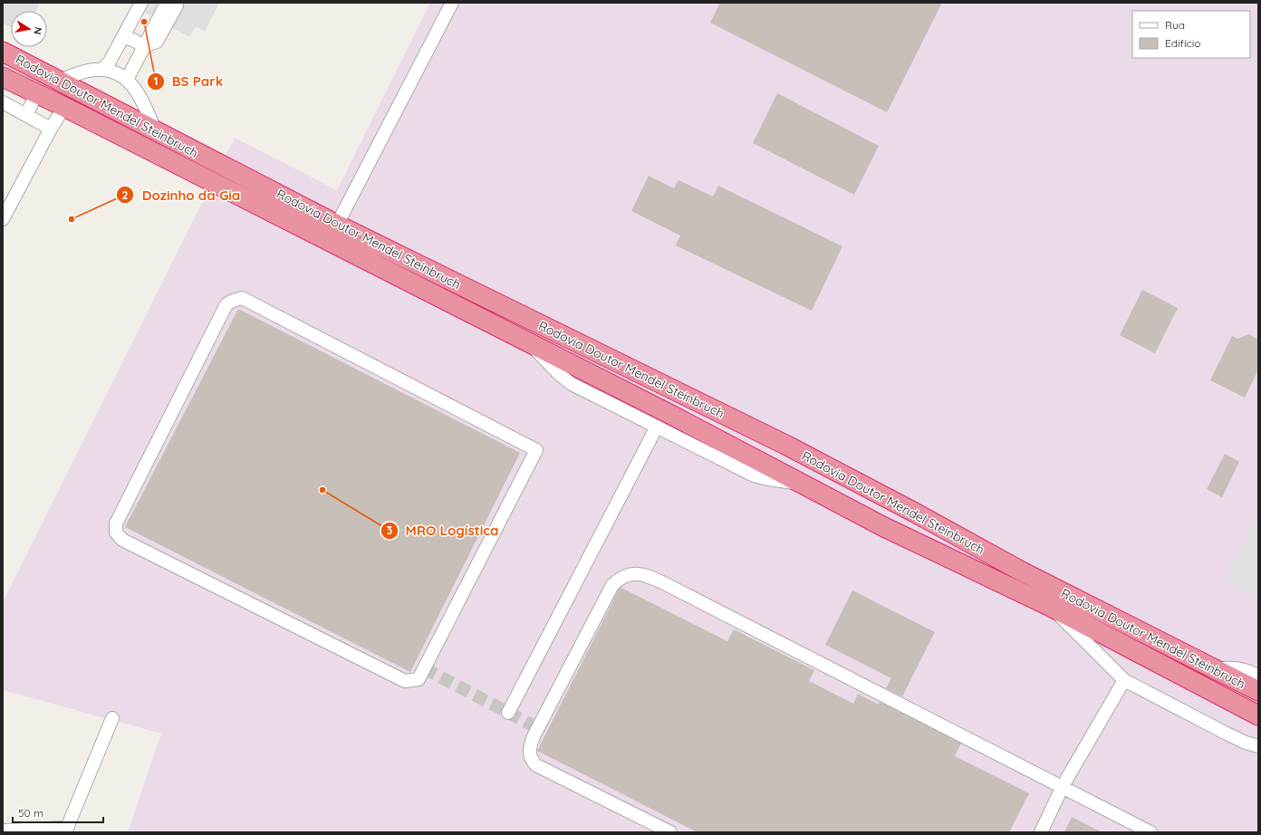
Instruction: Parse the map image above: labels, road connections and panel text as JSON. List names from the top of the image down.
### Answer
{
  "streets": {
    "highway": ["Rodovia Doutor Mendel Steinbruch"]
  },
  "places": ["BS Park", "Dozinho da Gia", "MRO Logística"],
  "legend": ["Rua", "Edifício"],
  "scale_bar": "50 m",
  "north": "right"
}
